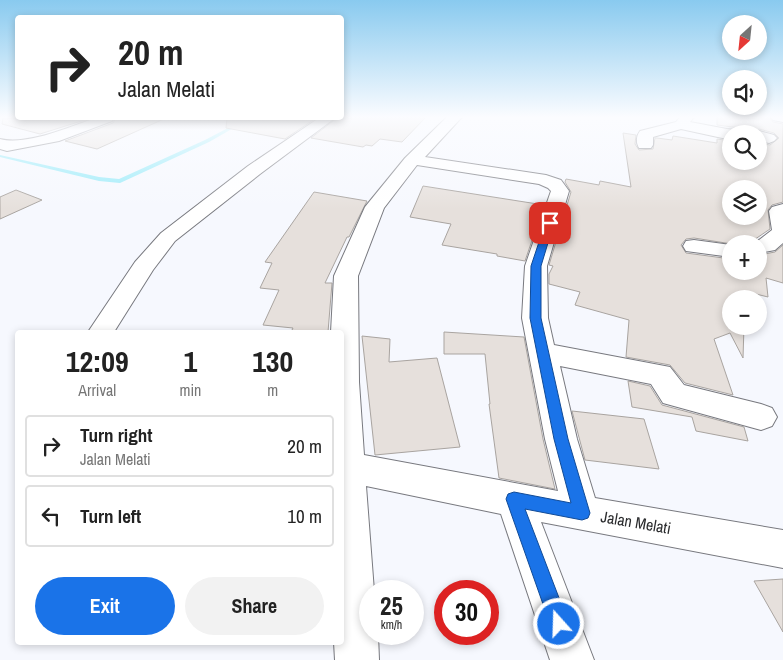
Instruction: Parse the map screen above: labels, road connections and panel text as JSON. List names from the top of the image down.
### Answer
{
  "streets": {
    "street": ["Jalan Melati"]
  },
  "north": "bottom left",
  "page": {
    "map_buttons": ["+", "−"],
    "turn": ["20 m", "Jalan Melati"],
    "eta": [
      "12:09",
      "Arrival",
      "1",
      "min",
      "130",
      "m"
    ],
    "list": [
      {
        "name": "Turn right",
        "note": "Jalan Melati",
        "value": "20 m"
      },
      {
        "name": "Turn left",
        "value": "10 m"
      }
    ],
    "buttons": ["Exit", "Share"],
    "speed": "25 km/h",
    "limit": "30"
  }
}
